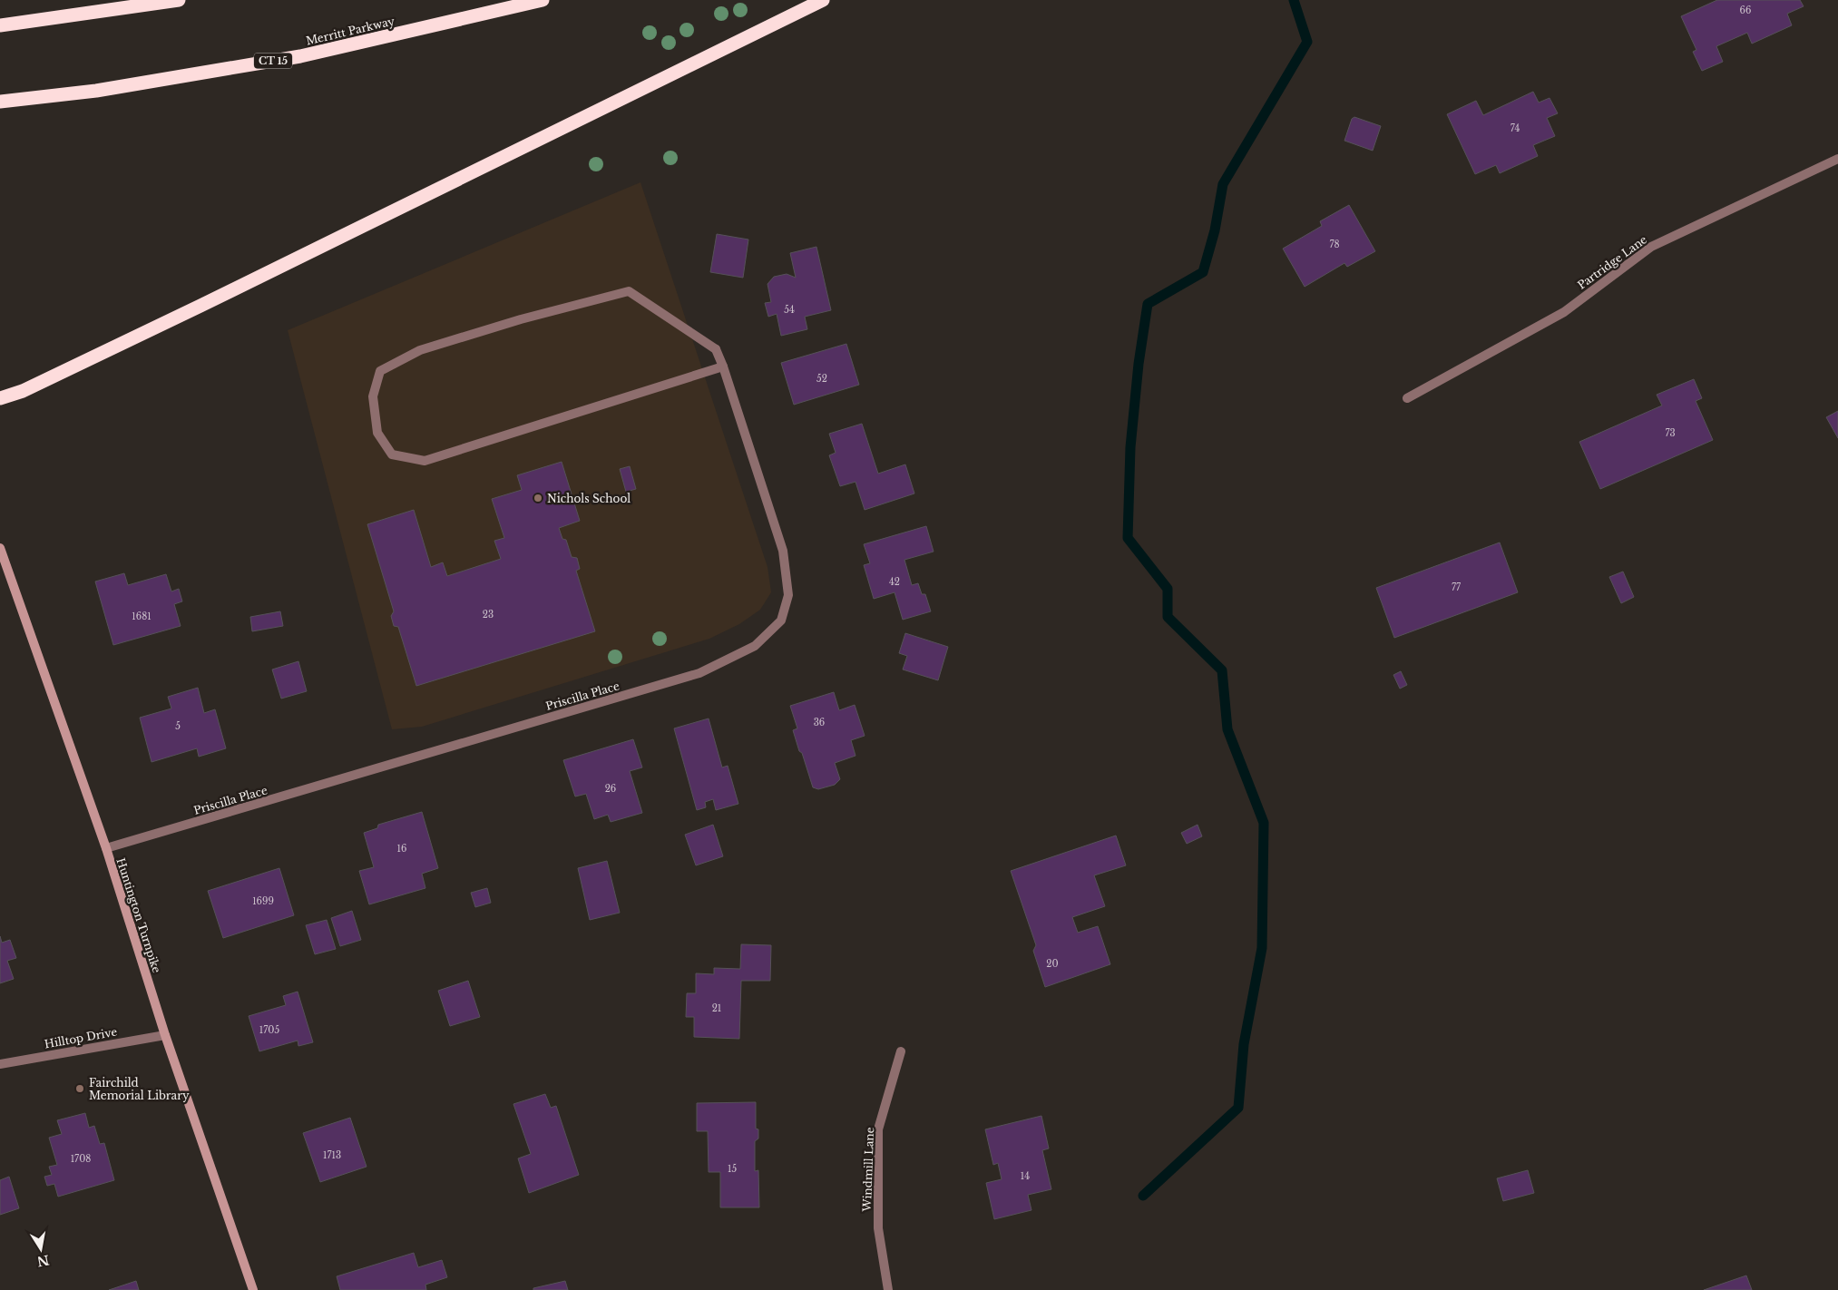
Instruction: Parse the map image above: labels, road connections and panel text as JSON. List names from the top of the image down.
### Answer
{
  "streets": {
    "highway": ["Merritt Parkway", "CT 15"],
    "main road": ["Huntington Turnpike"],
    "street": [
      "Partridge Lane",
      "Priscilla Place",
      "Hilltop Drive",
      "Windmill Lane"
    ]
  },
  "crossings": [
    ["Priscilla Place", "Huntington Turnpike"],
    ["Huntington Turnpike", "Hilltop Drive"]
  ],
  "places": ["Nichols School", "Fairchild Memorial Library"],
  "house_numbers": [
    "66",
    "74",
    "78",
    "54",
    "52",
    "73",
    "42",
    "77",
    "23",
    "1681",
    "36",
    "5",
    "26",
    "16",
    "1699",
    "20",
    "21",
    "1705",
    "1713",
    "1708",
    "15",
    "14"
  ],
  "north": "bottom"
}
